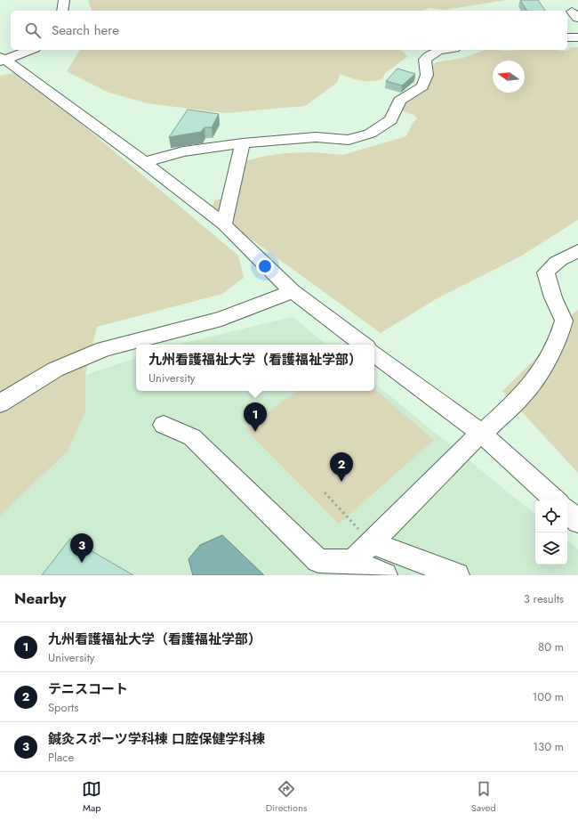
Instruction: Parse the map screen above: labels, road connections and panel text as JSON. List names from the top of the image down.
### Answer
{
  "north": "left",
  "page": {
    "search": "Search here",
    "popup": ["九州看護福祉大学（看護福祉学部）", "University"],
    "pins": ["1", "2", "3"],
    "heading": ["Nearby", "3 results"],
    "list": [
      {
        "mark": "1",
        "name": "九州看護福祉大学（看護福祉学部）",
        "note": "University",
        "value": "80 m"
      },
      {
        "mark": "2",
        "name": "テニスコート",
        "note": "Sports",
        "value": "100 m"
      },
      {
        "mark": "3",
        "name": "鍼灸スポーツ学科棟 口腔保健学科棟",
        "note": "Place",
        "value": "130 m"
      }
    ],
    "nav": ["Map", "Directions", "Saved"]
  }
}
